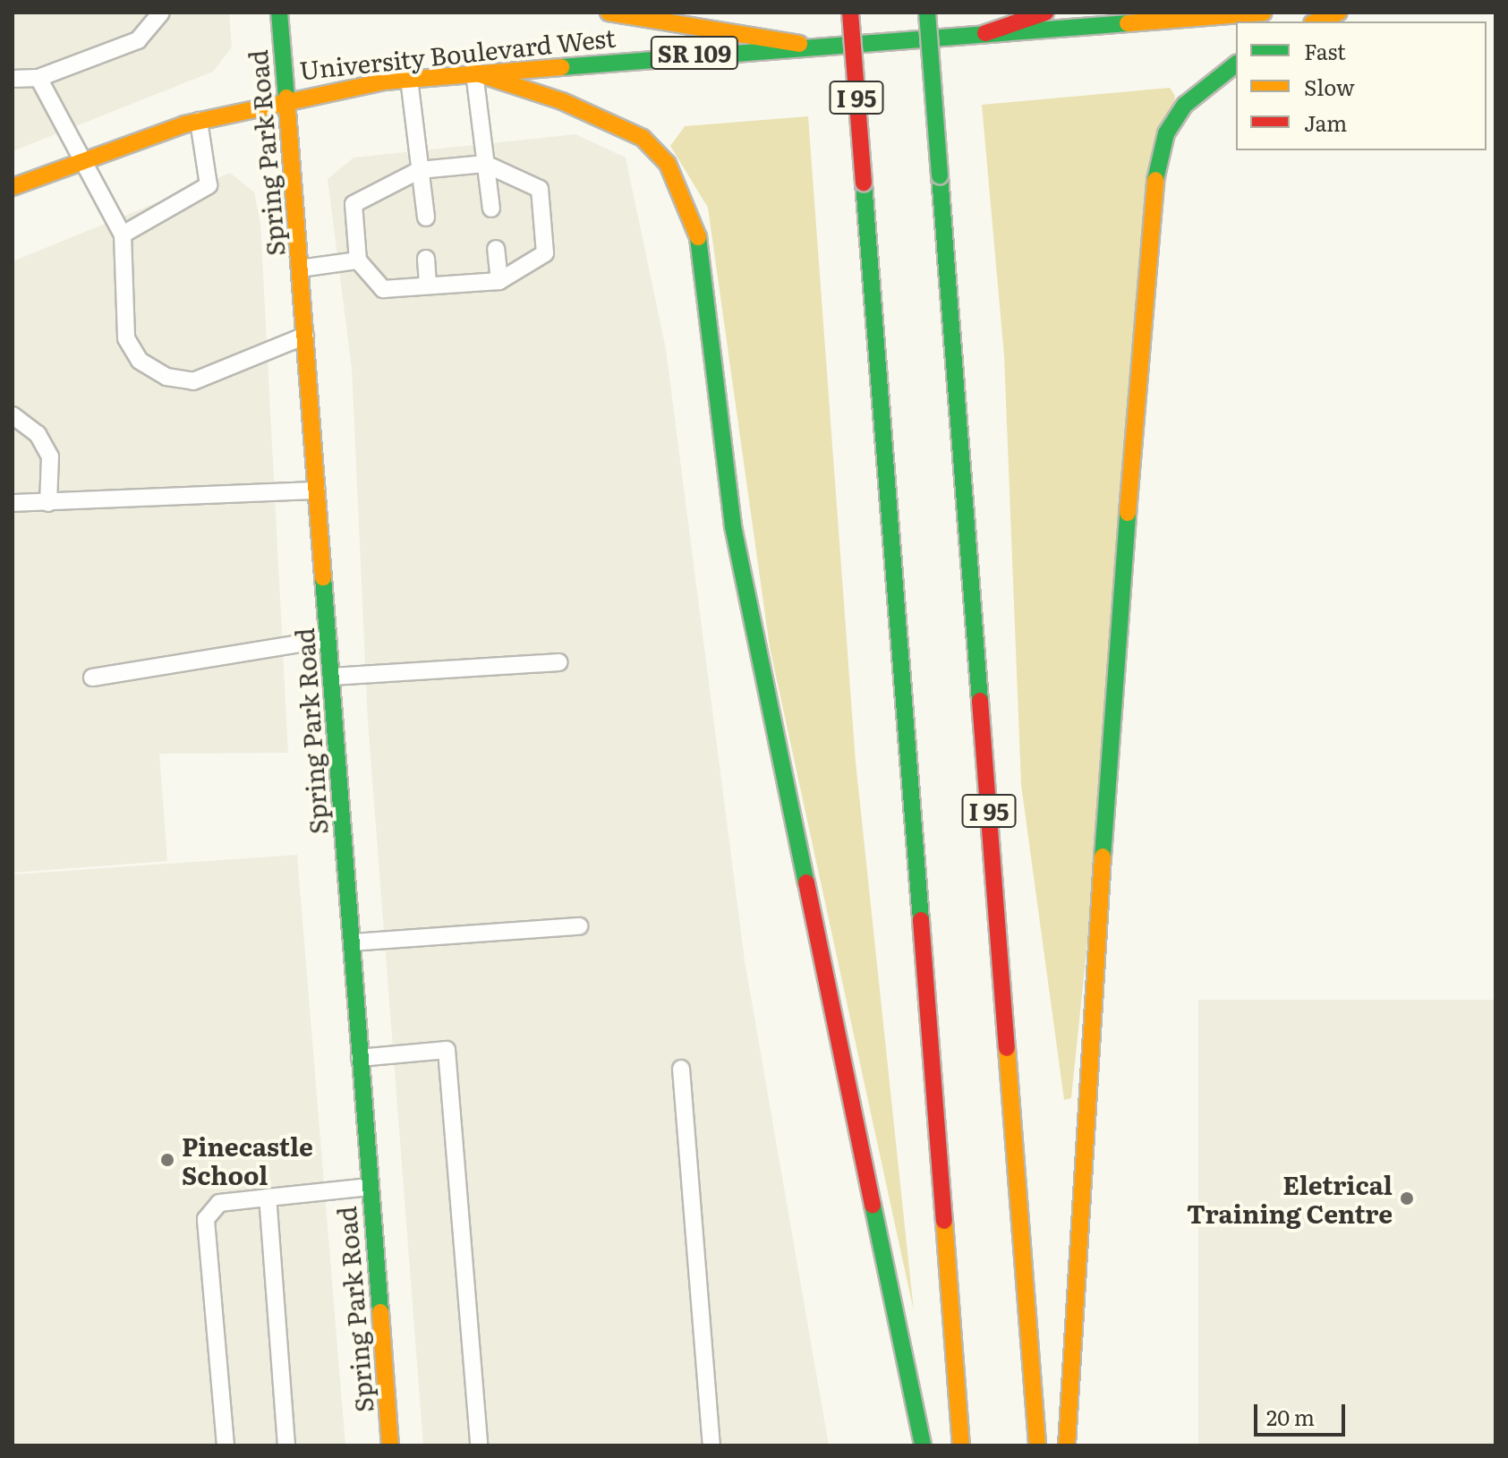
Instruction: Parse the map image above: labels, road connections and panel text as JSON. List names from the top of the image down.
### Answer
{
  "streets": {
    "main road": [
      "University Boulevard West",
      "SR 109",
      "I 95",
      "Spring Park Road"
    ]
  },
  "crossings": [
    ["University Boulevard West", "Spring Park Road"]
  ],
  "places": ["Pinecastle School", "Eletrical Training Centre"],
  "legend": ["Fast", "Slow", "Jam"],
  "scale_bar": "20 m"
}
